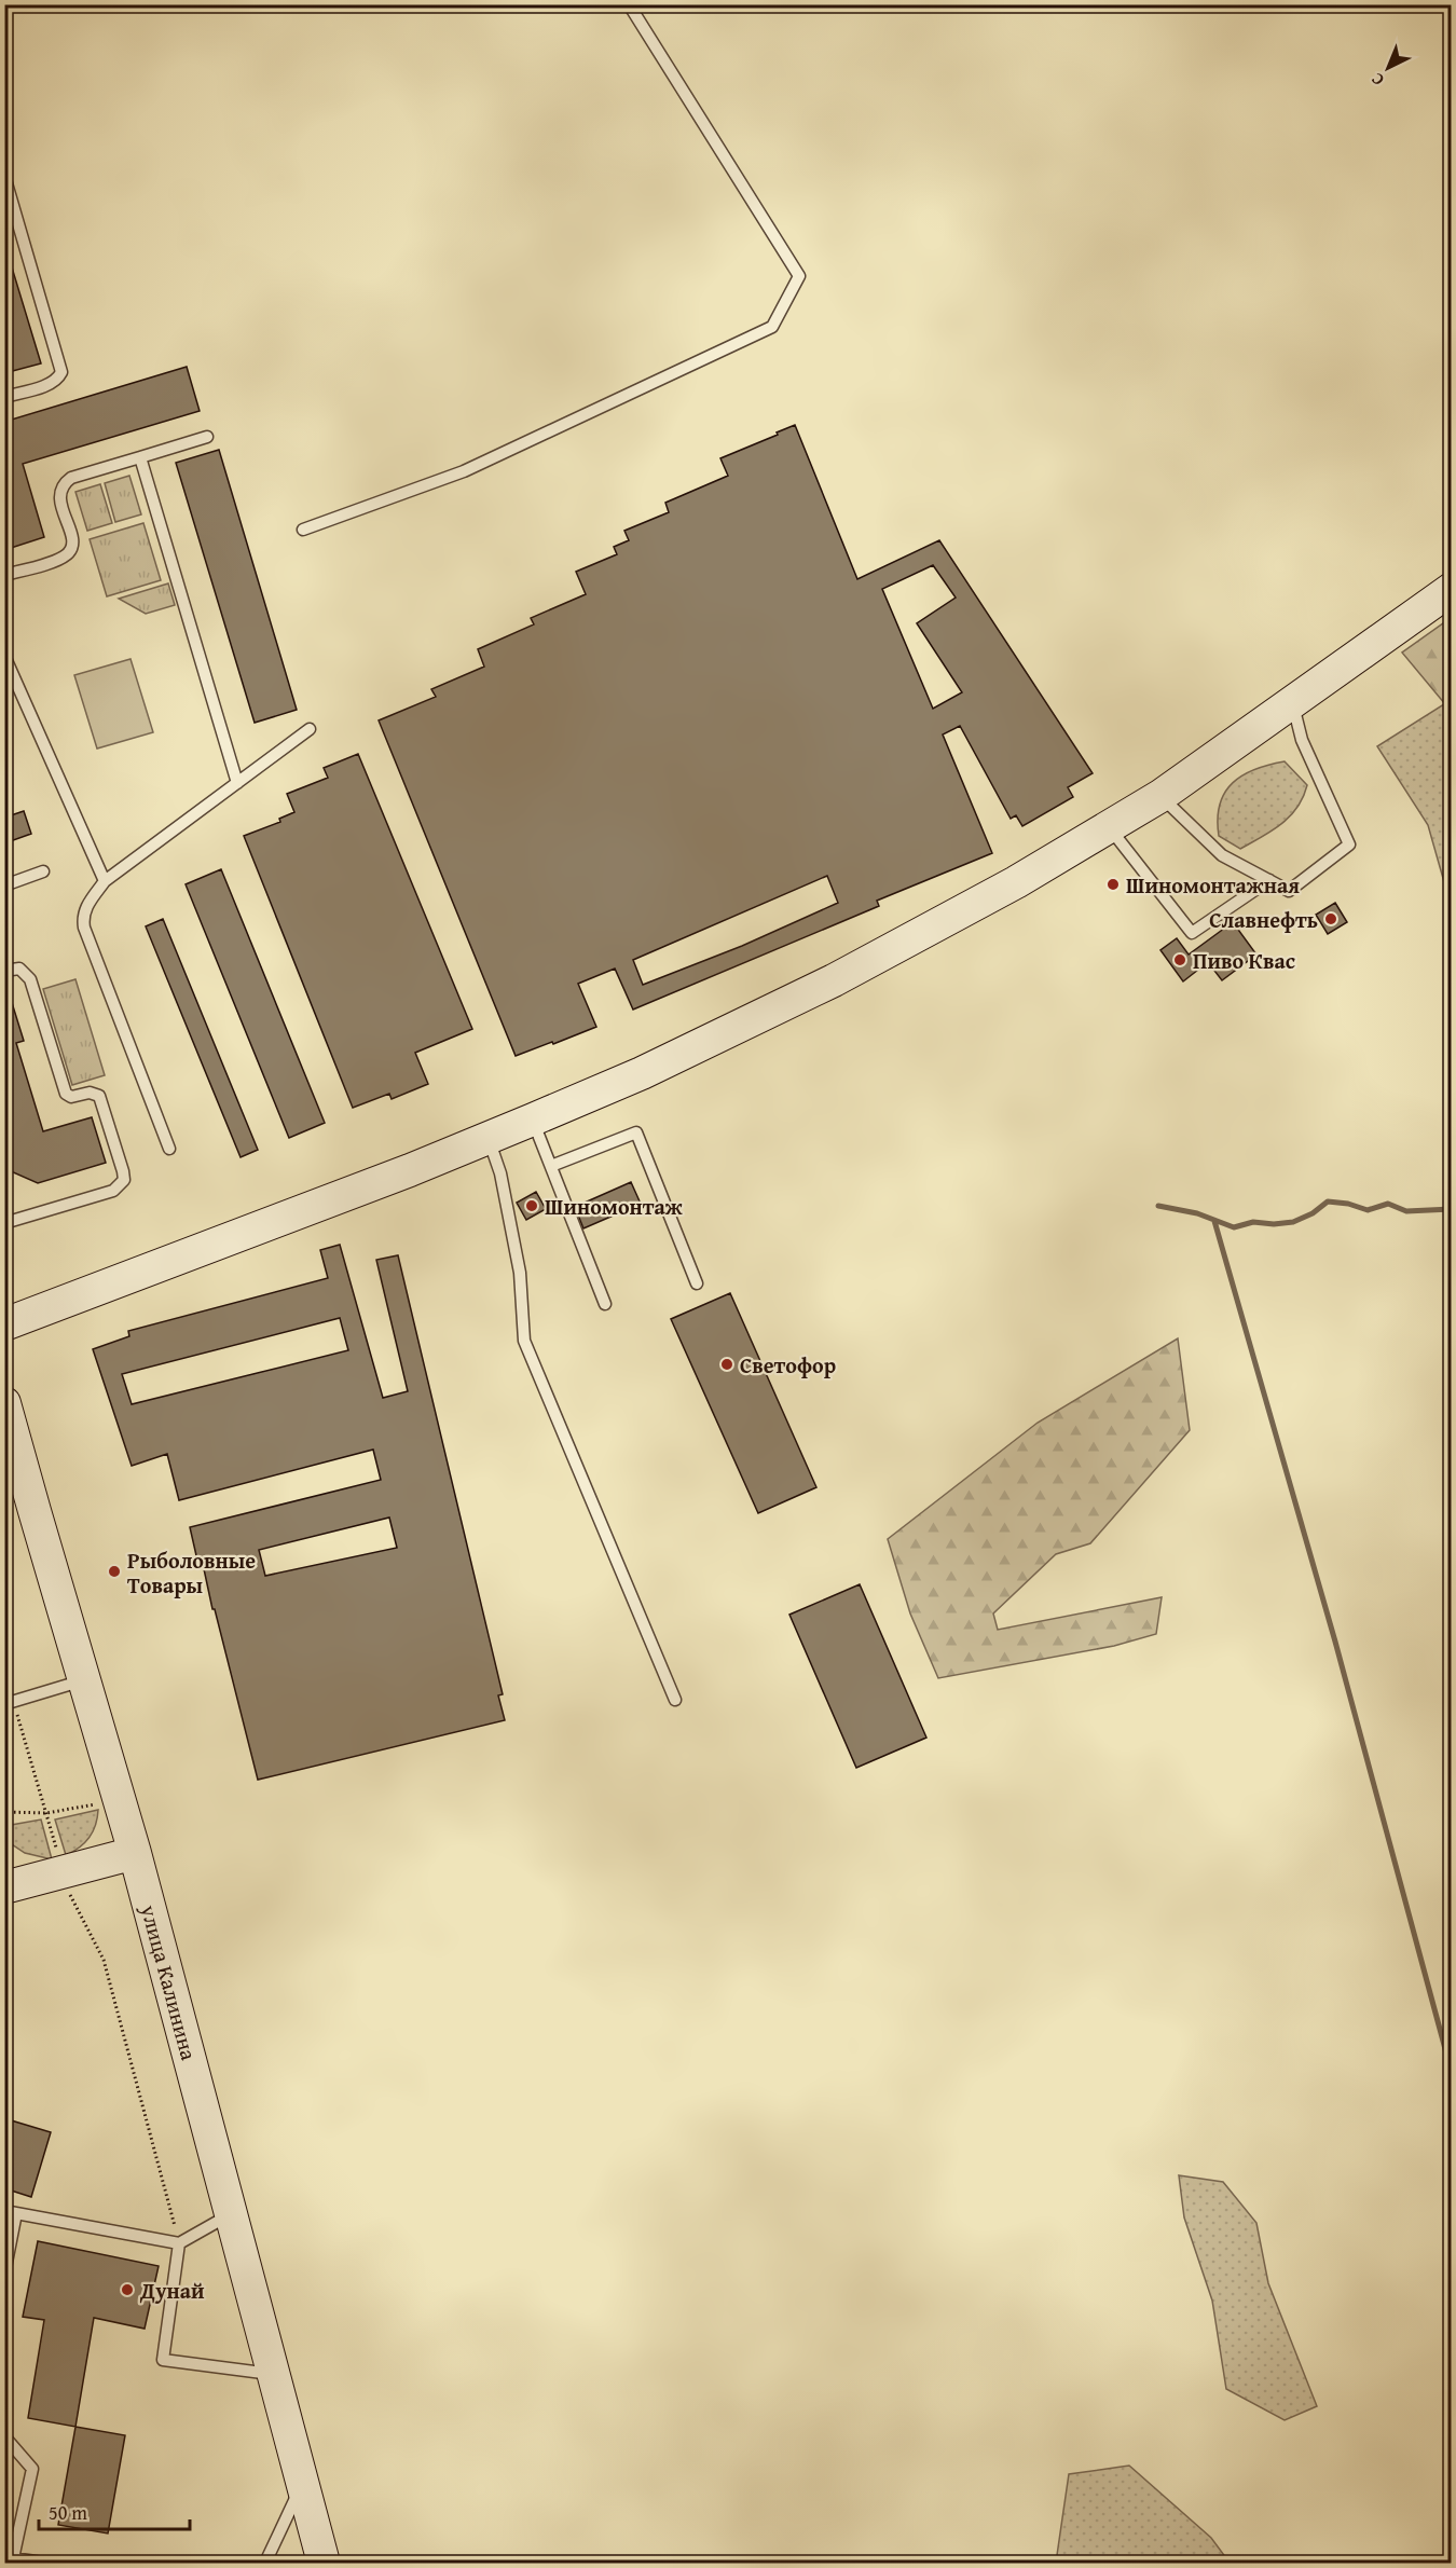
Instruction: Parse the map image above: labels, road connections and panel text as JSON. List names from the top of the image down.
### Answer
{
  "streets": {
    "main road": ["улица Калинина"]
  },
  "places": [
    "Шиномонтажная",
    "Славнефть",
    "Пиво Квас",
    "Шиномонтаж",
    "Светофор",
    "Рыболовные Товары",
    "Дунай"
  ],
  "scale_bar": "50 m",
  "north": "bottom left"
}
